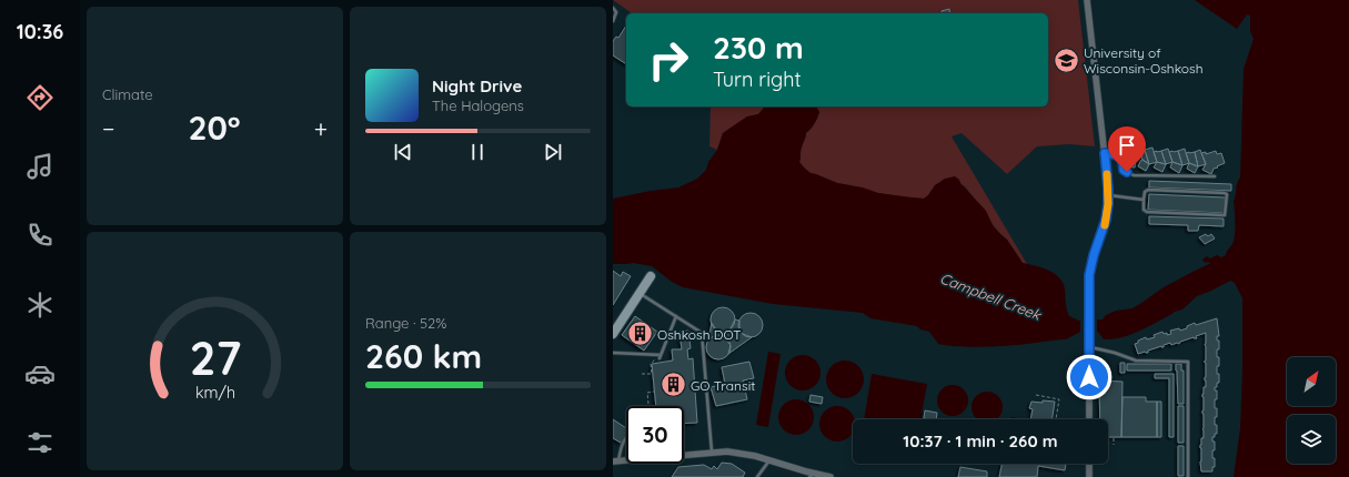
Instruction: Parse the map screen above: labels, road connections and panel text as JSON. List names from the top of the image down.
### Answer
{
  "water": ["Campbell Creek"],
  "places": {
    "school or university": ["University of Wisconsin-Oshkosh"],
    "building": ["Oshkosh DOT", "GO Transit"]
  },
  "north": "top right",
  "page": {
    "tabs": "10:36",
    "tile": [
      "Climate",
      ["Range · 52%", "260 km"]
    ],
    "turn": ["230 m", "Turn right"],
    "song": ["Night Drive", "The Halogens"],
    "heat": ["−", "20°", "+"],
    "limit": "30",
    "trip": "10:37 · 1 min · 260 m",
    "gauge": ["27", "km/h"]
  }
}
